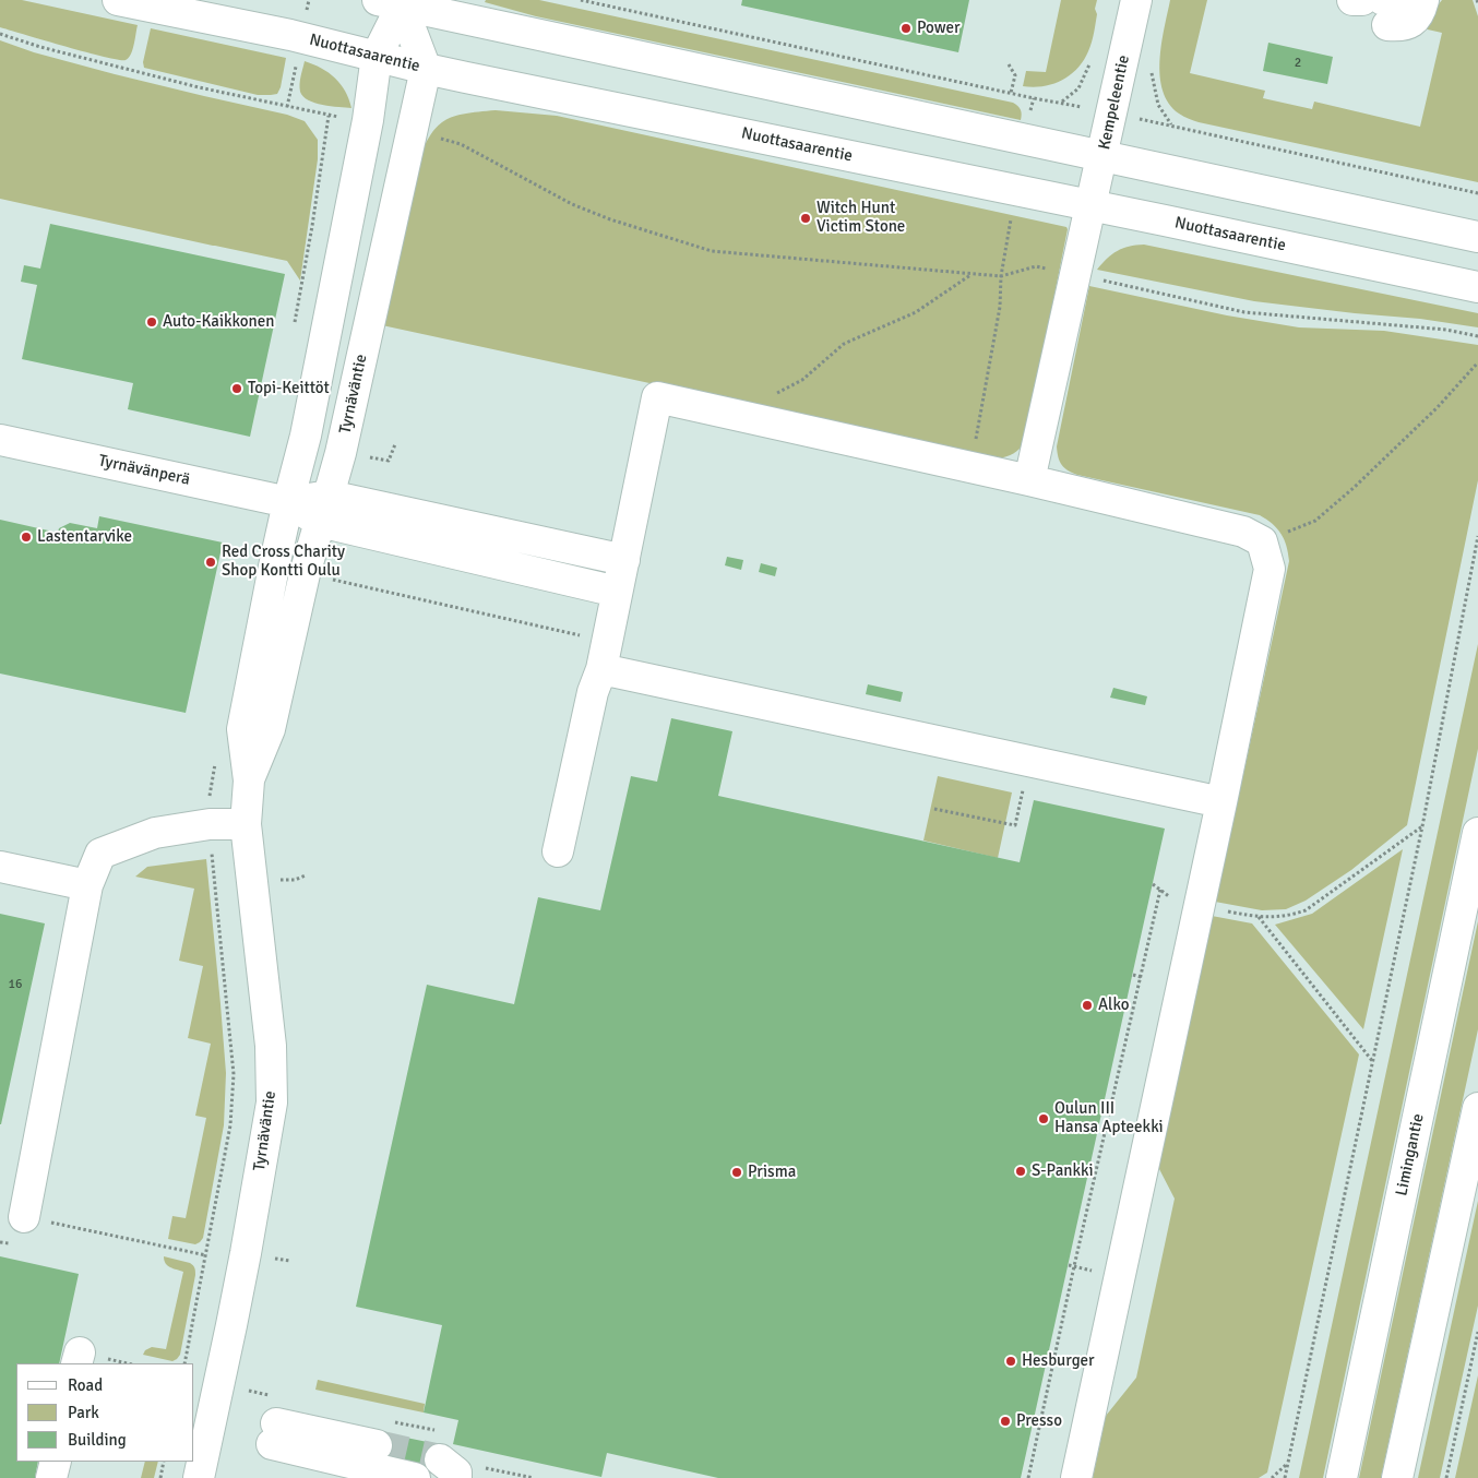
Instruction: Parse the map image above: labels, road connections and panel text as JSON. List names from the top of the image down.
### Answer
{
  "streets": {
    "main road": [
      "Nuottasaarentie",
      "Kempeleentie",
      "Tyrnäväntie",
      "Tyrnävänperä",
      "Limingantie"
    ]
  },
  "crossings": [
    ["Nuottasaarentie", "Kempeleentie"],
    ["Nuottasaarentie", "Tyrnäväntie"],
    ["Tyrnäväntie", "Tyrnävänperä"]
  ],
  "places": [
    "Power",
    "Witch Hunt Victim Stone",
    "Auto-Kaikkonen",
    "Topi-Keittöt",
    "Lastentarvike",
    "Red Cross Charity Shop Kontti Oulu",
    "Alko",
    "Oulun III Hansa Apteekki",
    "S-Pankki",
    "Prisma",
    "Hesburger",
    "Presso"
  ],
  "house_numbers": ["2", "16"],
  "legend": ["Road", "Park", "Building"]
}
